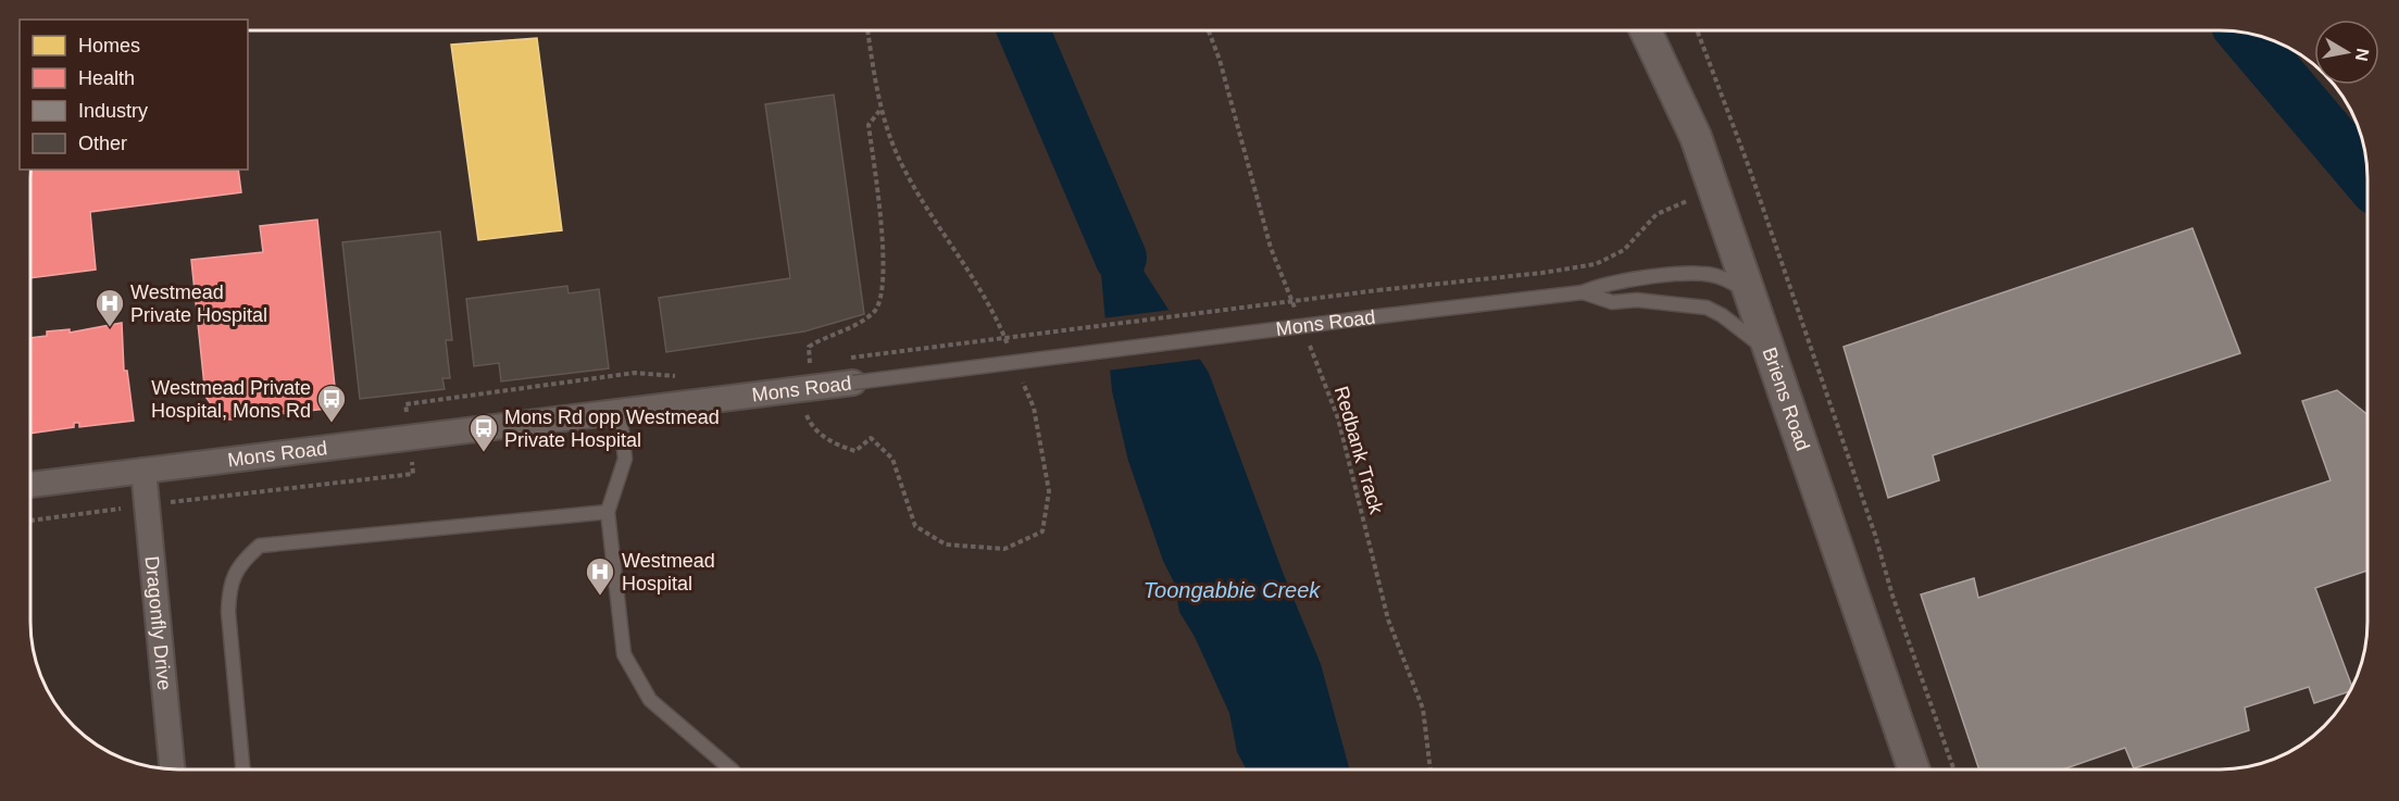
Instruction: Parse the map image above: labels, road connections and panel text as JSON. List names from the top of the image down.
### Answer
{
  "streets": {
    "street": ["Mons Road", "Briens Road", "Dragonfly Drive"],
    "path": ["Redbank Track"]
  },
  "crossings": [
    ["Mons Road", "Briens Road"],
    ["Mons Road", "Dragonfly Drive"]
  ],
  "water": ["Toongabbie Creek"],
  "places": {
    "hospital": ["Westmead Private Hospital", "Westmead Hospital"],
    "bus stop": ["Westmead Private Hospital, Mons Rd", "Mons Rd opp Westmead Private Hospital"]
  },
  "legend": [
    "Homes",
    "Health",
    "Industry",
    "Other"
  ],
  "north": "right"
}
